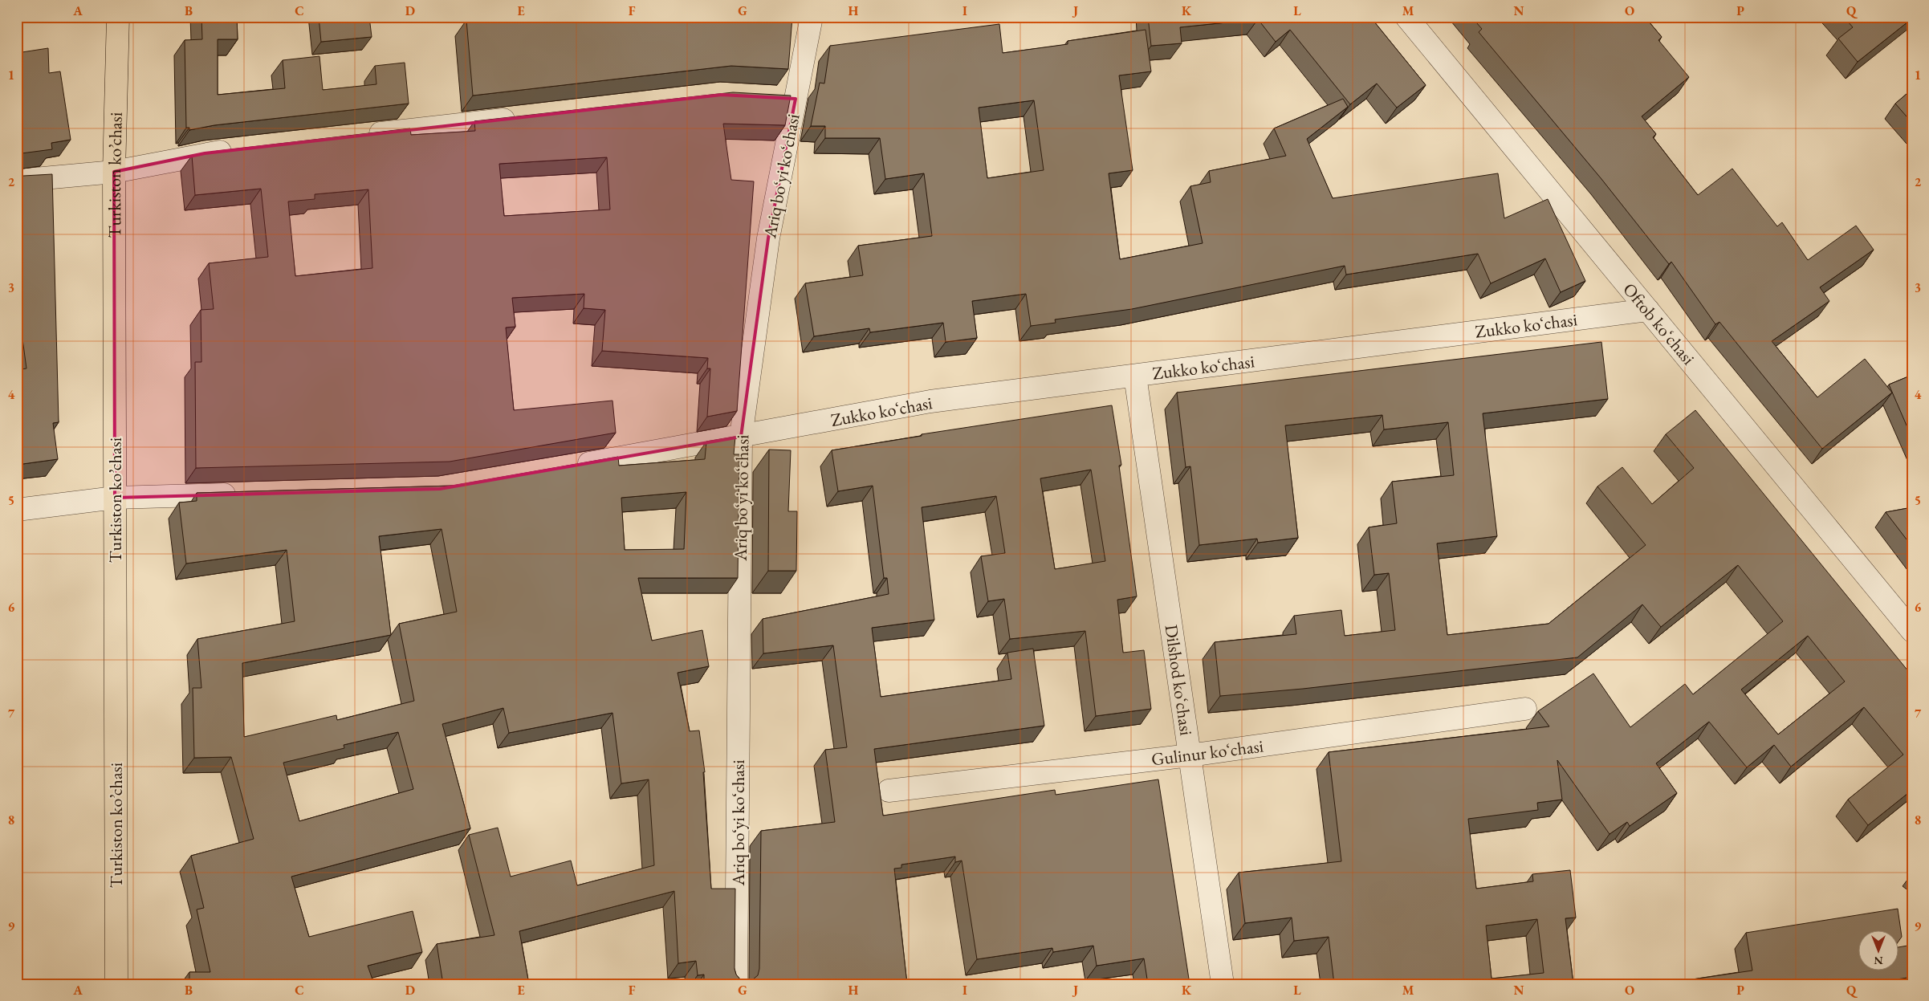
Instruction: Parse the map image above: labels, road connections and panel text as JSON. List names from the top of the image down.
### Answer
{
  "streets": {
    "main road": ["Turkiston ko’chasi"],
    "street": [
      "Ariq boʻyi koʻchasi",
      "Oftob koʻchasi",
      "Zukko koʻchasi",
      "Dilshod koʻchasi",
      "Gulinur koʻchasi"
    ]
  },
  "crossings": [
    ["Ariq boʻyi koʻchasi", "Zukko koʻchasi"],
    ["Oftob koʻchasi", "Zukko koʻchasi"],
    ["Zukko koʻchasi", "Dilshod koʻchasi"],
    ["Dilshod koʻchasi", "Gulinur koʻchasi"]
  ],
  "north": "bottom",
  "grid": {
    "columns": [
      "A",
      "B",
      "C",
      "D",
      "E",
      "F",
      "G",
      "H",
      "I",
      "J",
      "K",
      "L",
      "M",
      "N",
      "O",
      "P",
      "Q"
    ],
    "rows": [
      "1",
      "2",
      "3",
      "4",
      "5",
      "6",
      "7",
      "8",
      "9"
    ]
  }
}
